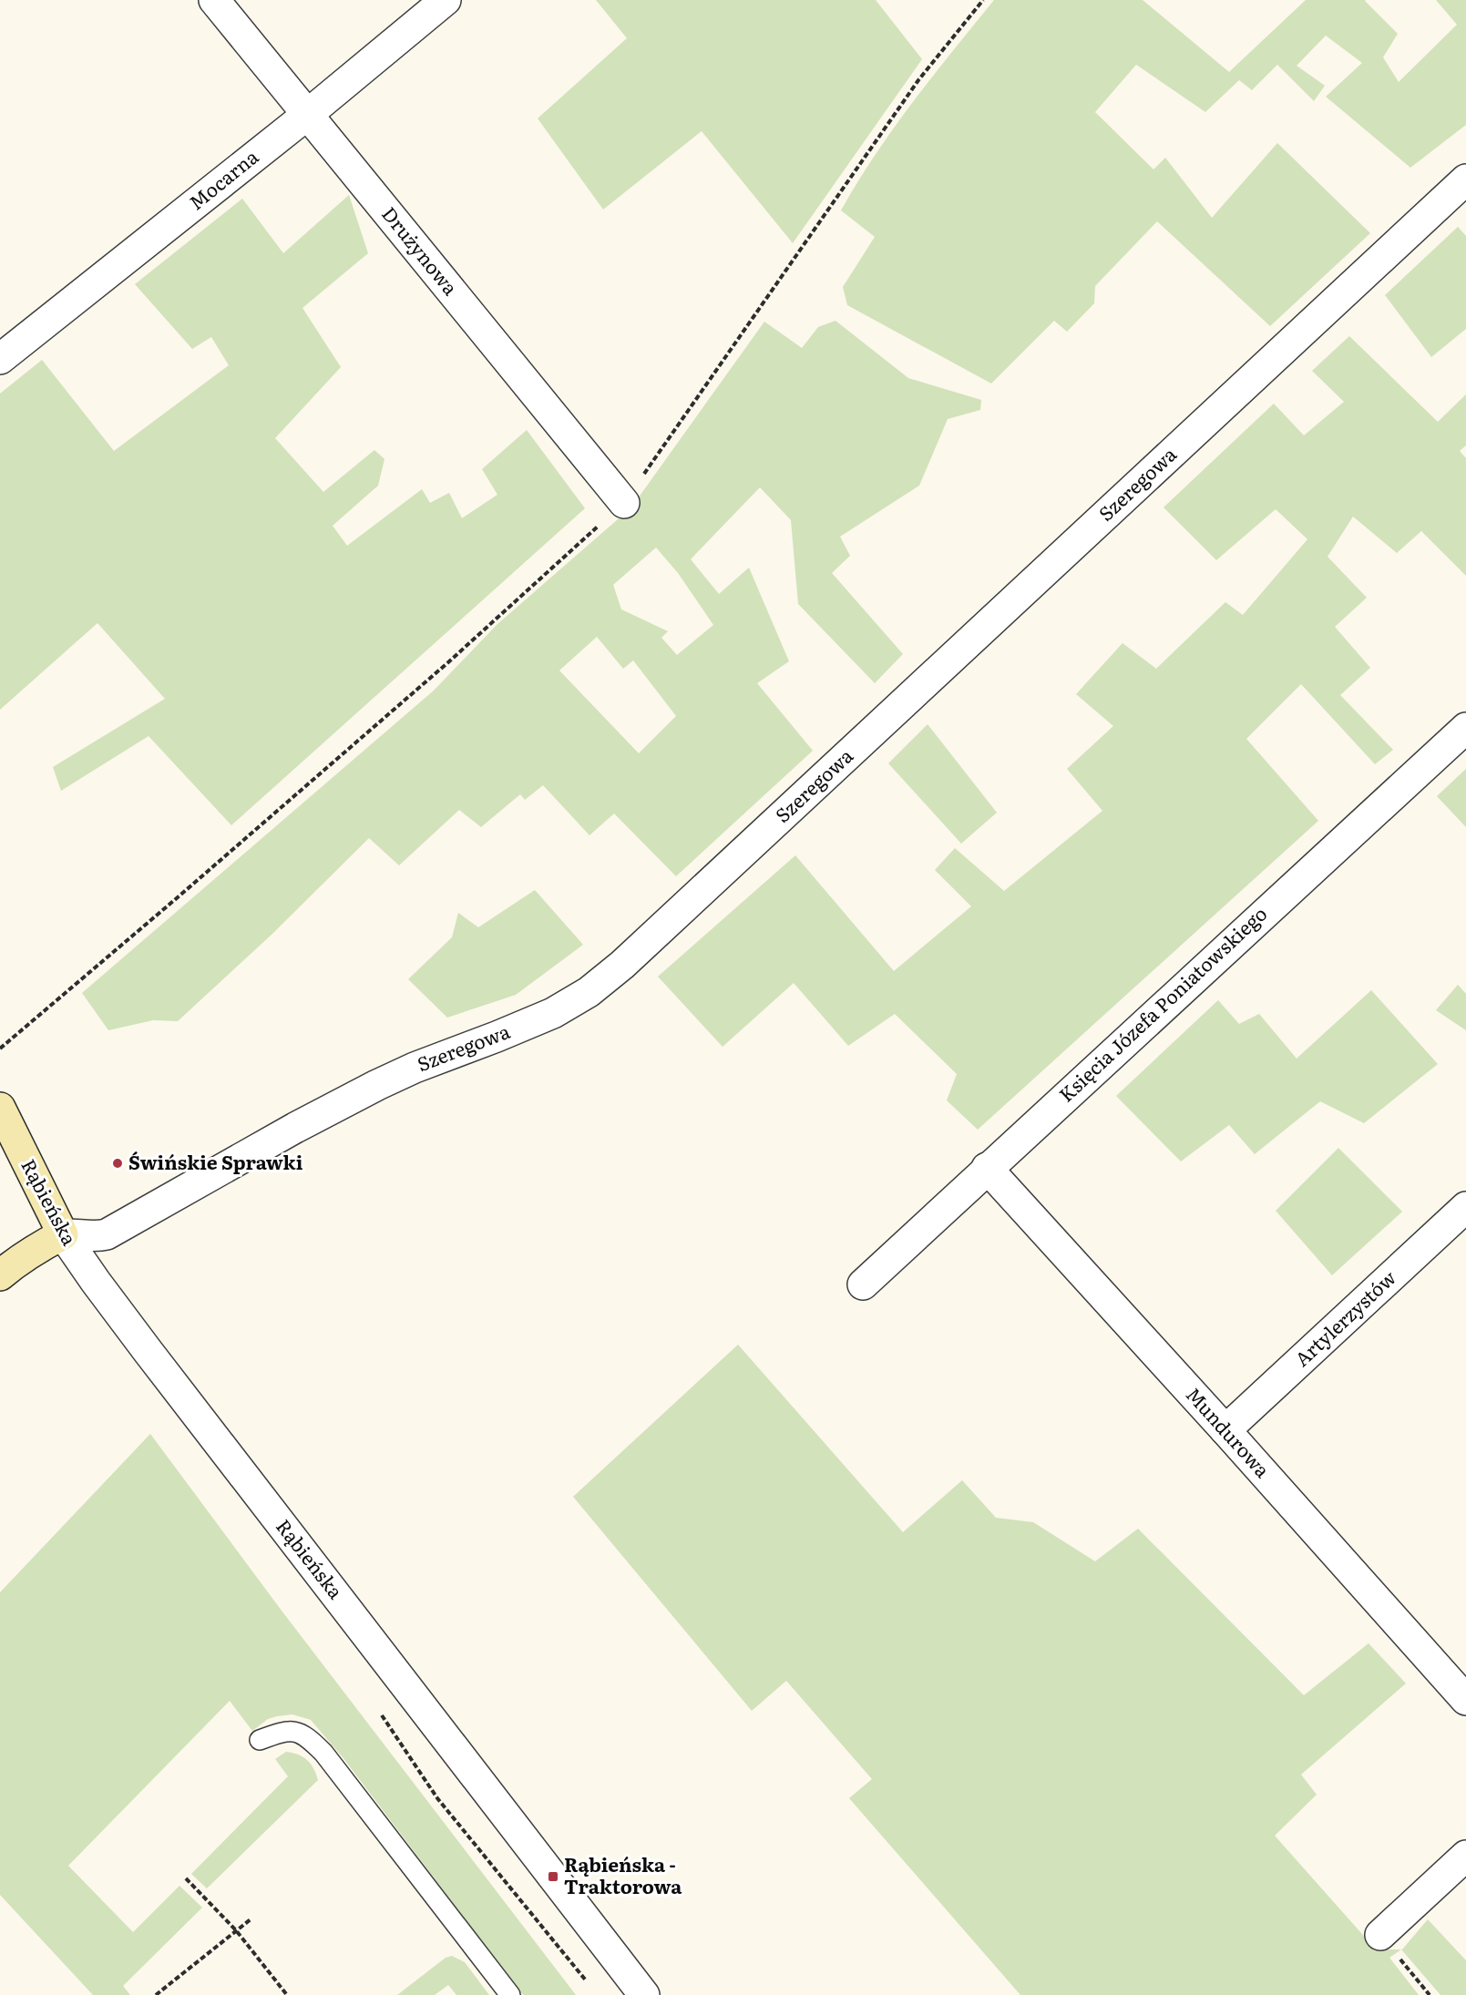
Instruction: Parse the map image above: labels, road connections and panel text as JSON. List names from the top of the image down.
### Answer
{
  "streets": {
    "main road": ["Rąbieńska"],
    "street": [
      "Mocarna",
      "Drużynowa",
      "Szeregowa",
      "Księcia Józefa Poniatowskiego",
      "Artylerzystów",
      "Mundurowa"
    ]
  },
  "crossings": [
    ["Mocarna", "Drużynowa"],
    ["Szeregowa", "Rąbieńska"],
    ["Księcia Józefa Poniatowskiego", "Mundurowa"],
    ["Artylerzystów", "Mundurowa"]
  ],
  "places": {
    "other": ["Świńskie Sprawki"],
    "transit": ["Rąbieńska - Traktorowa"]
  }
}
